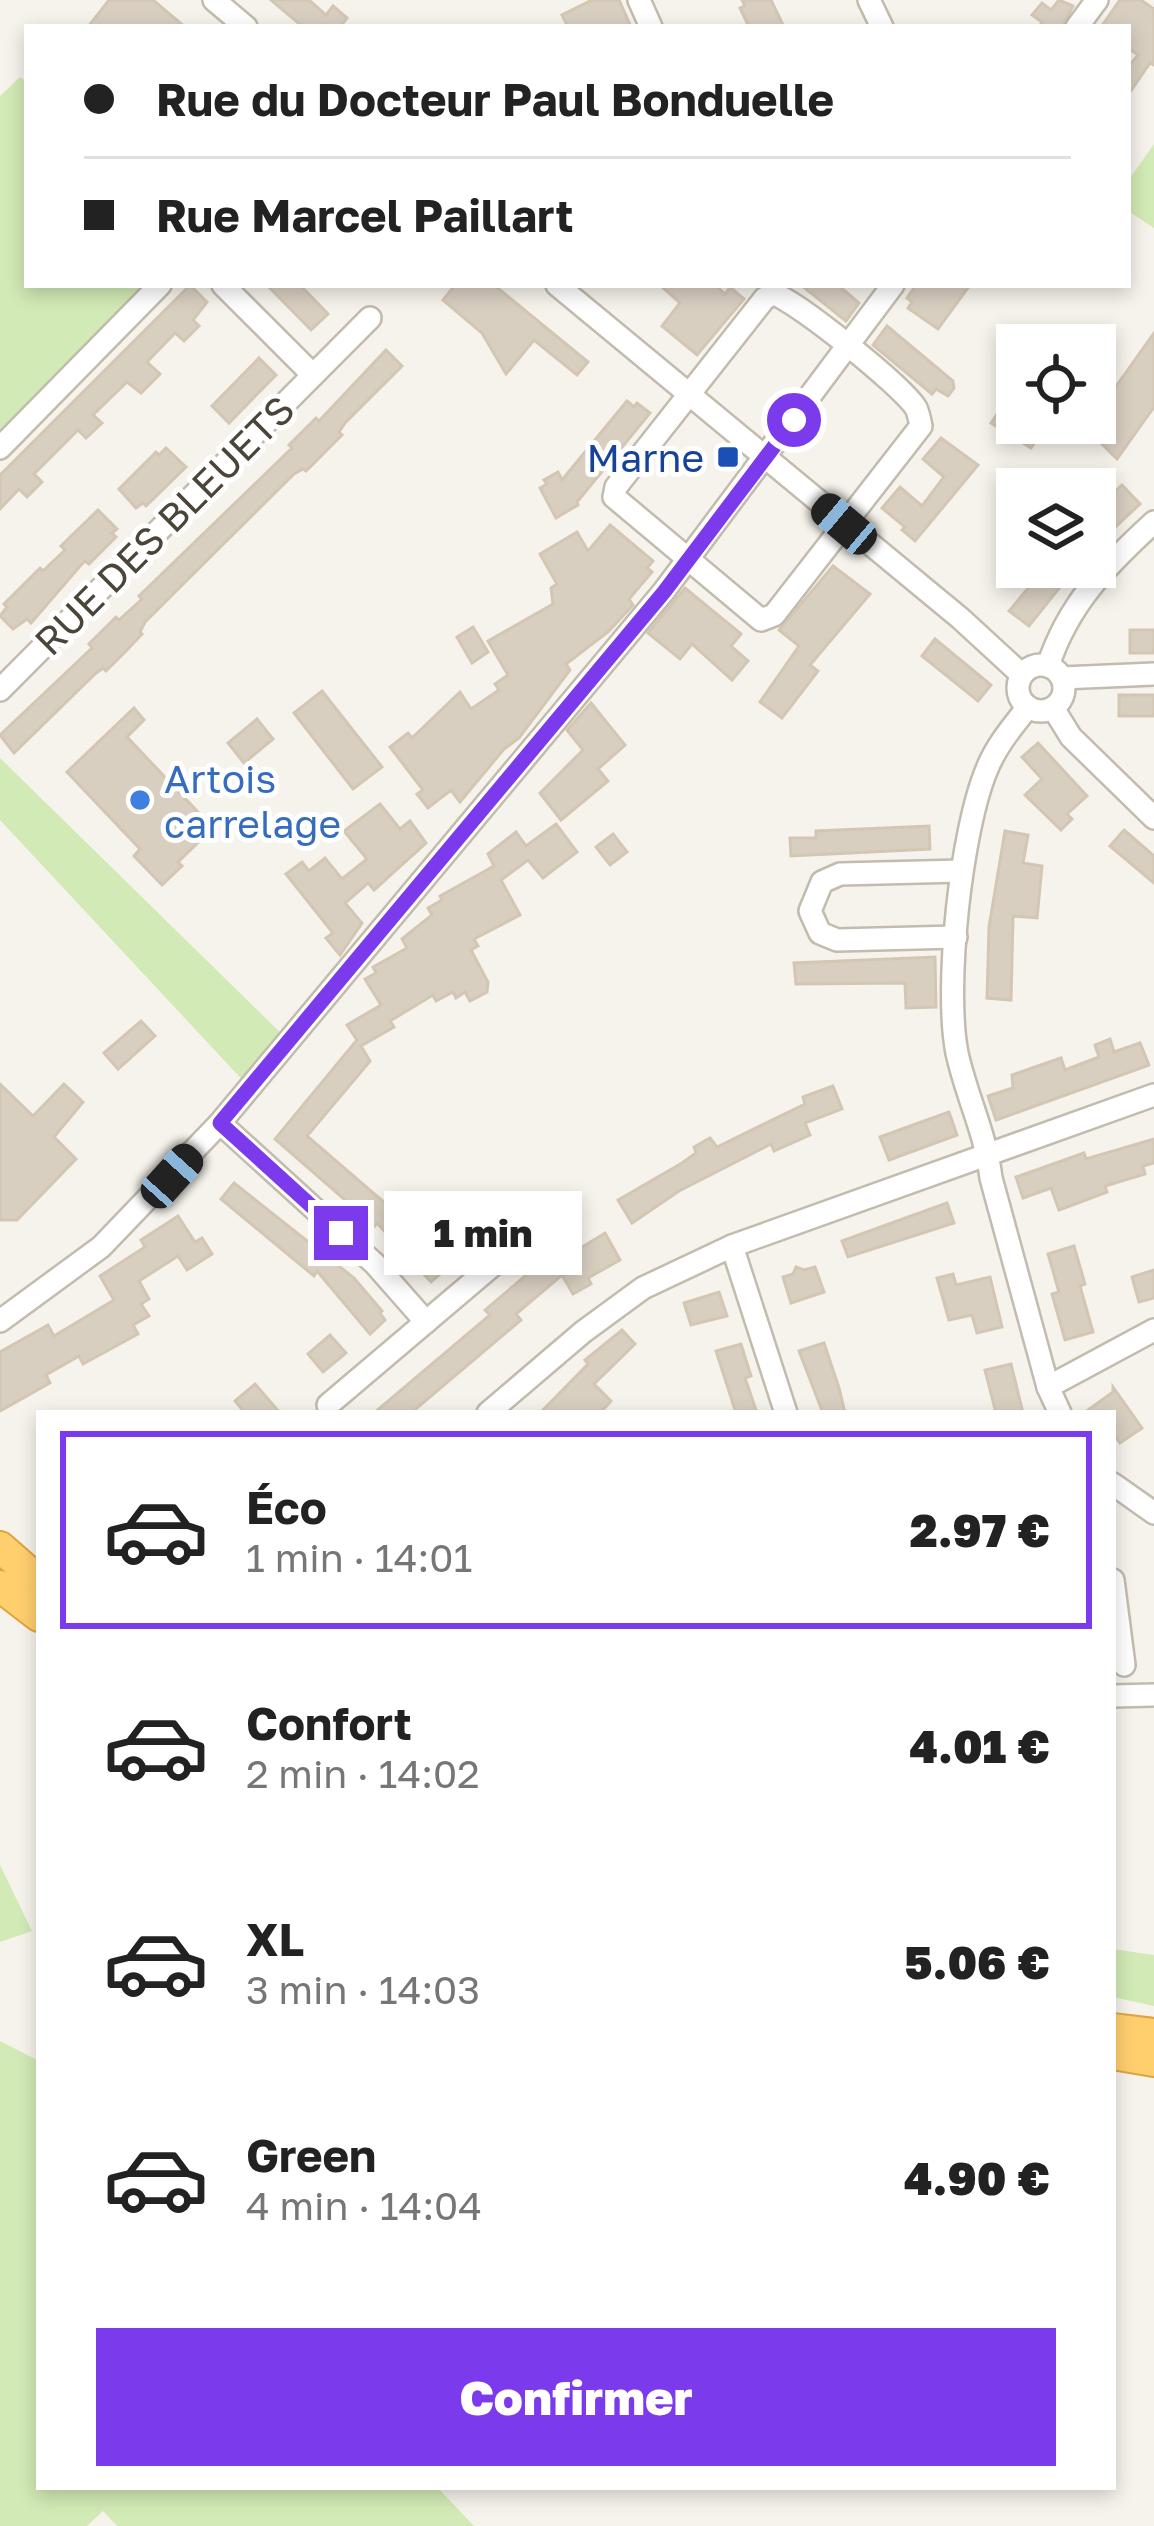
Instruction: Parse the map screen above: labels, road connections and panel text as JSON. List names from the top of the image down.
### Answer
{
  "streets": {
    "street": ["RUE DES BLEUETS"]
  },
  "places": {
    "transit": ["Marne"],
    "other": ["Artois carrelage"]
  },
  "page": {
    "banner": ["Rue du Docteur Paul Bonduelle", "Rue Marcel Paillart"],
    "bubble": "1 min",
    "list": [
      {
        "name": "Éco",
        "note": "1 min · 14:01",
        "value": "2.97 €"
      },
      {
        "name": "Confort",
        "note": "2 min · 14:02",
        "value": "4.01 €"
      },
      {
        "name": "XL",
        "note": "3 min · 14:03",
        "value": "5.06 €"
      },
      {
        "name": "Green",
        "note": "4 min · 14:04",
        "value": "4.90 €"
      }
    ],
    "buttons": "Confirmer"
  }
}
